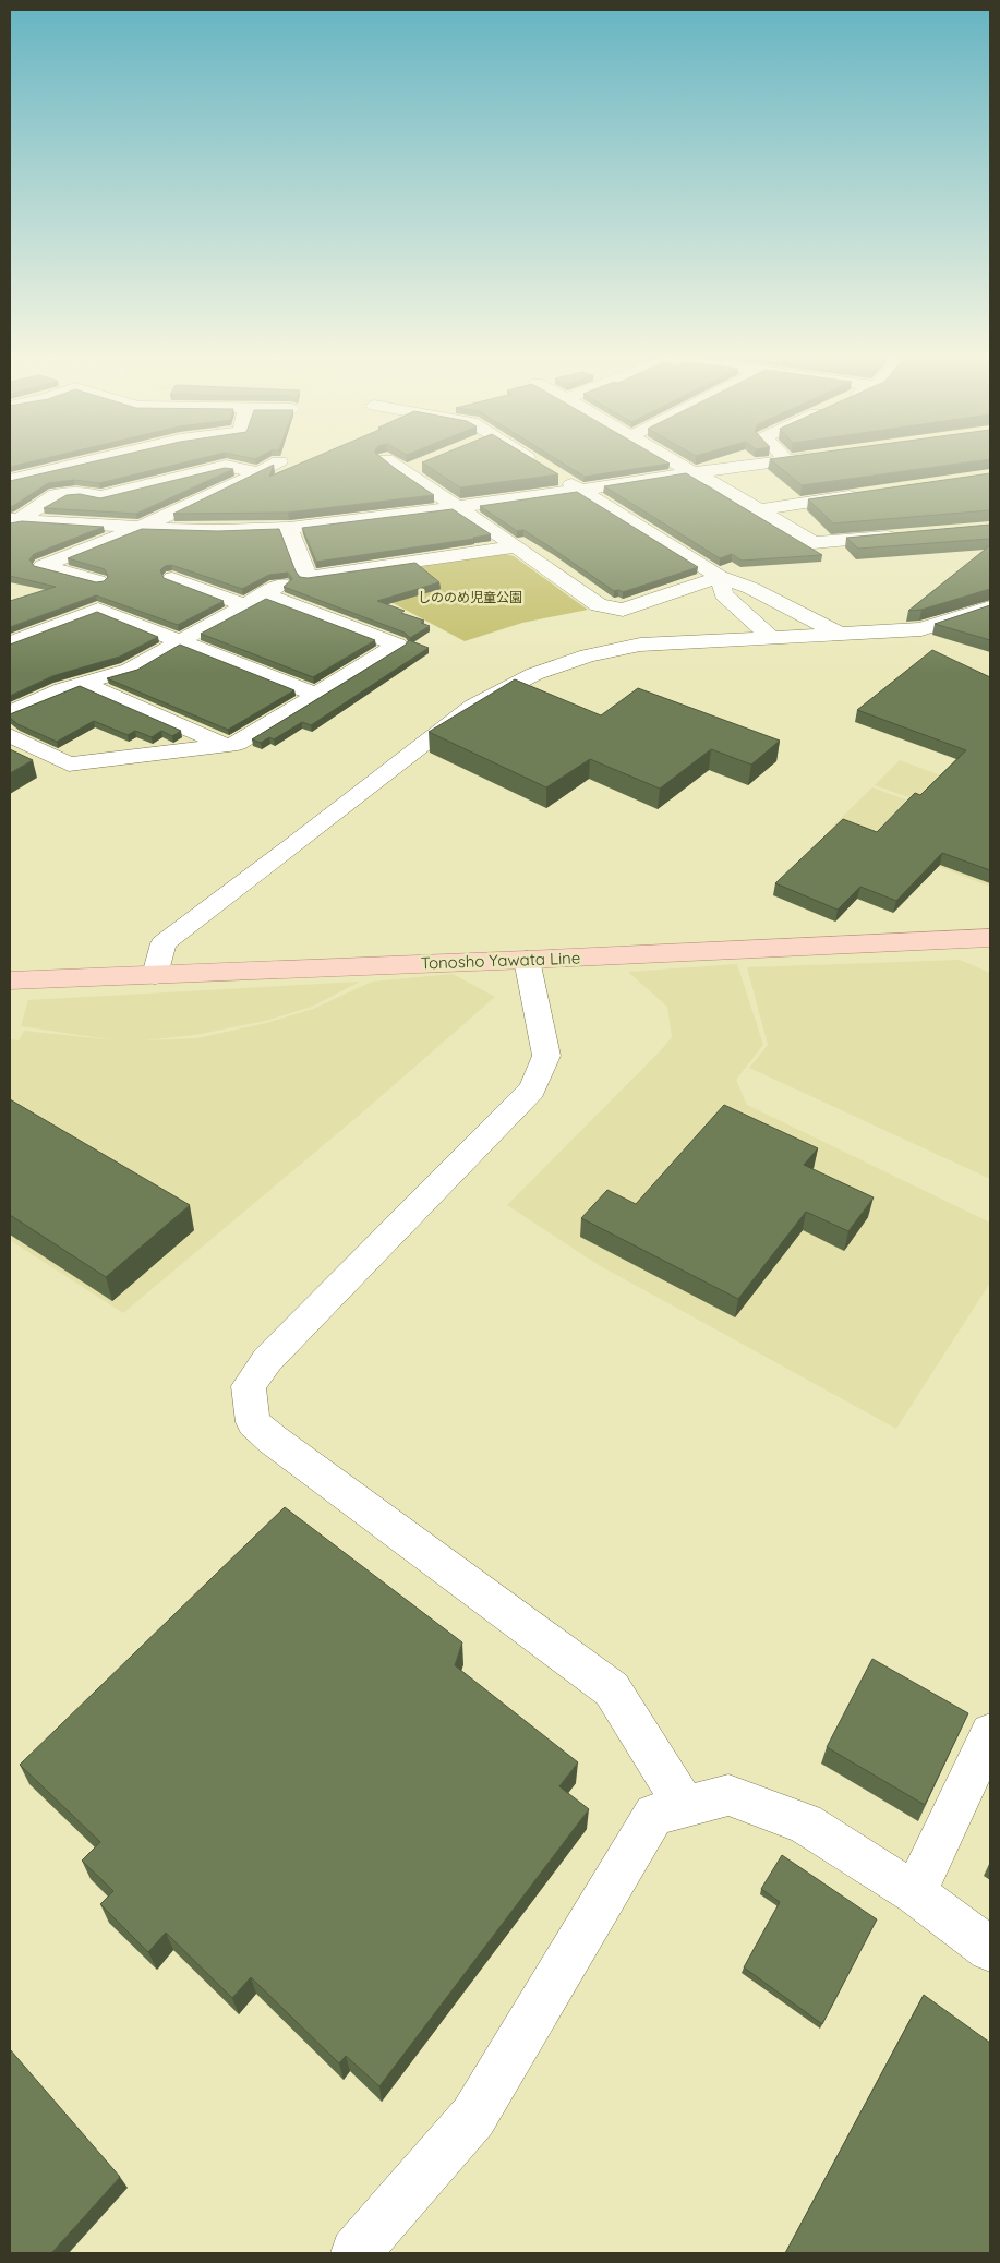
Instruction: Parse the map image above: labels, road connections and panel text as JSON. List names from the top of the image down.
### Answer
{
  "streets": {
    "main road": ["Tonosho Yawata Line"]
  },
  "parks": ["しののめ児童公園"]
}
